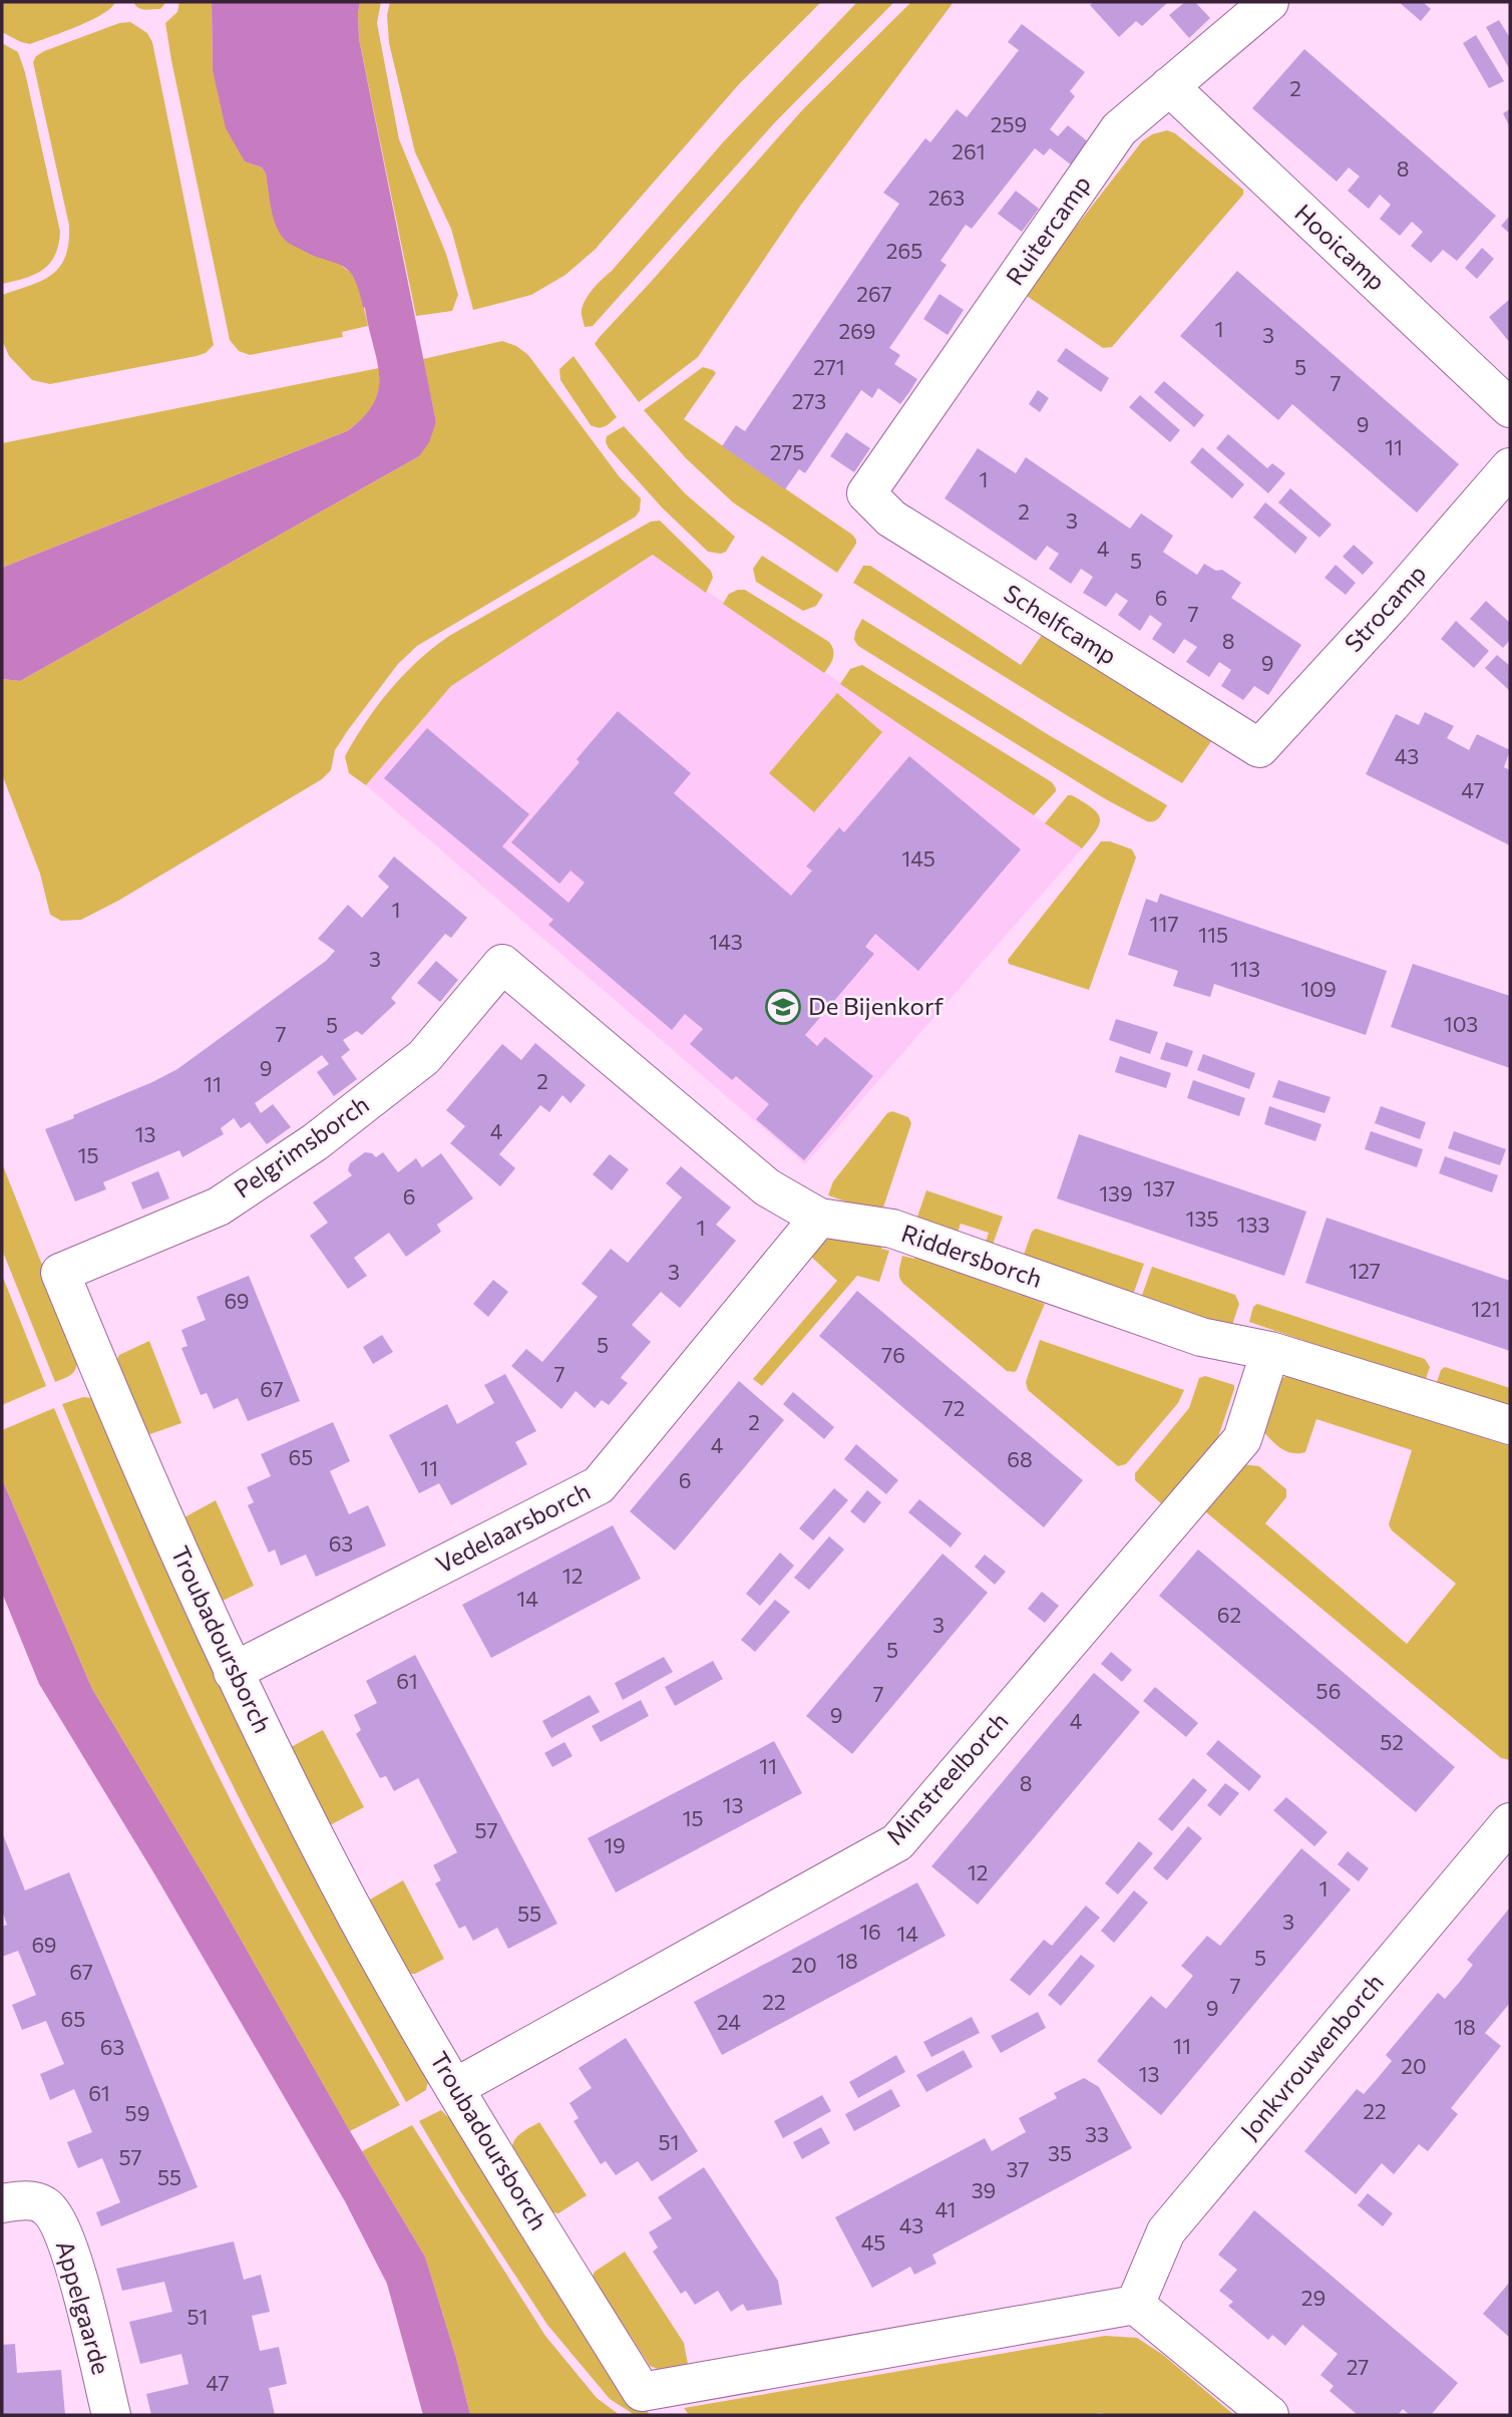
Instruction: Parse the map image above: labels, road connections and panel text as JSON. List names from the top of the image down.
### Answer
{
  "streets": {
    "street": [
      "Ruitercamp",
      "Hooicamp",
      "Strocamp",
      "Schelfcamp",
      "Pelgrimsborch",
      "Riddersborch",
      "Vedelaarsborch",
      "Troubadoursborch",
      "Minstreelborch",
      "Jonkvrouwenborch",
      "Appelgaarde"
    ]
  },
  "crossings": [
    ["Ruitercamp", "Hooicamp"],
    ["Ruitercamp", "Schelfcamp"],
    ["Strocamp", "Schelfcamp"],
    ["Pelgrimsborch", "Riddersborch"],
    ["Pelgrimsborch", "Troubadoursborch"],
    ["Riddersborch", "Vedelaarsborch"],
    ["Riddersborch", "Minstreelborch"],
    ["Vedelaarsborch", "Troubadoursborch"],
    ["Troubadoursborch", "Minstreelborch"],
    ["Troubadoursborch", "Jonkvrouwenborch"]
  ],
  "places": {
    "school or university": ["De Bijenkorf"]
  },
  "house_numbers": [
    "2",
    "259",
    "261",
    "8",
    "263",
    "265",
    "267",
    "1",
    "269",
    "3",
    "271",
    "5",
    "7",
    "273",
    "9",
    "11",
    "275",
    "1",
    "2",
    "3",
    "4",
    "5",
    "6",
    "7",
    "8",
    "9",
    "43",
    "47",
    "145",
    "1",
    "117",
    "115",
    "143",
    "3",
    "113",
    "109",
    "103",
    "5",
    "7",
    "9",
    "2",
    "11",
    "4",
    "13",
    "15",
    "137",
    "139",
    "6",
    "135",
    "133",
    "1",
    "127",
    "3",
    "69",
    "121",
    "5",
    "76",
    "7",
    "67",
    "72",
    "2",
    "4",
    "65",
    "68",
    "11",
    "6",
    "63",
    "12",
    "14",
    "62",
    "3",
    "5",
    "61",
    "56",
    "7",
    "9",
    "4",
    "52",
    "11",
    "8",
    "13",
    "15",
    "57",
    "19",
    "12",
    "1",
    "55",
    "3",
    "16",
    "14",
    "69",
    "5",
    "18",
    "20",
    "67",
    "7",
    "22",
    "9",
    "65",
    "24",
    "18",
    "11",
    "63",
    "20",
    "13",
    "61",
    "22",
    "59",
    "33",
    "51",
    "35",
    "57",
    "37",
    "55",
    "39",
    "41",
    "43",
    "45",
    "29",
    "51",
    "27",
    "47"
  ]
}
